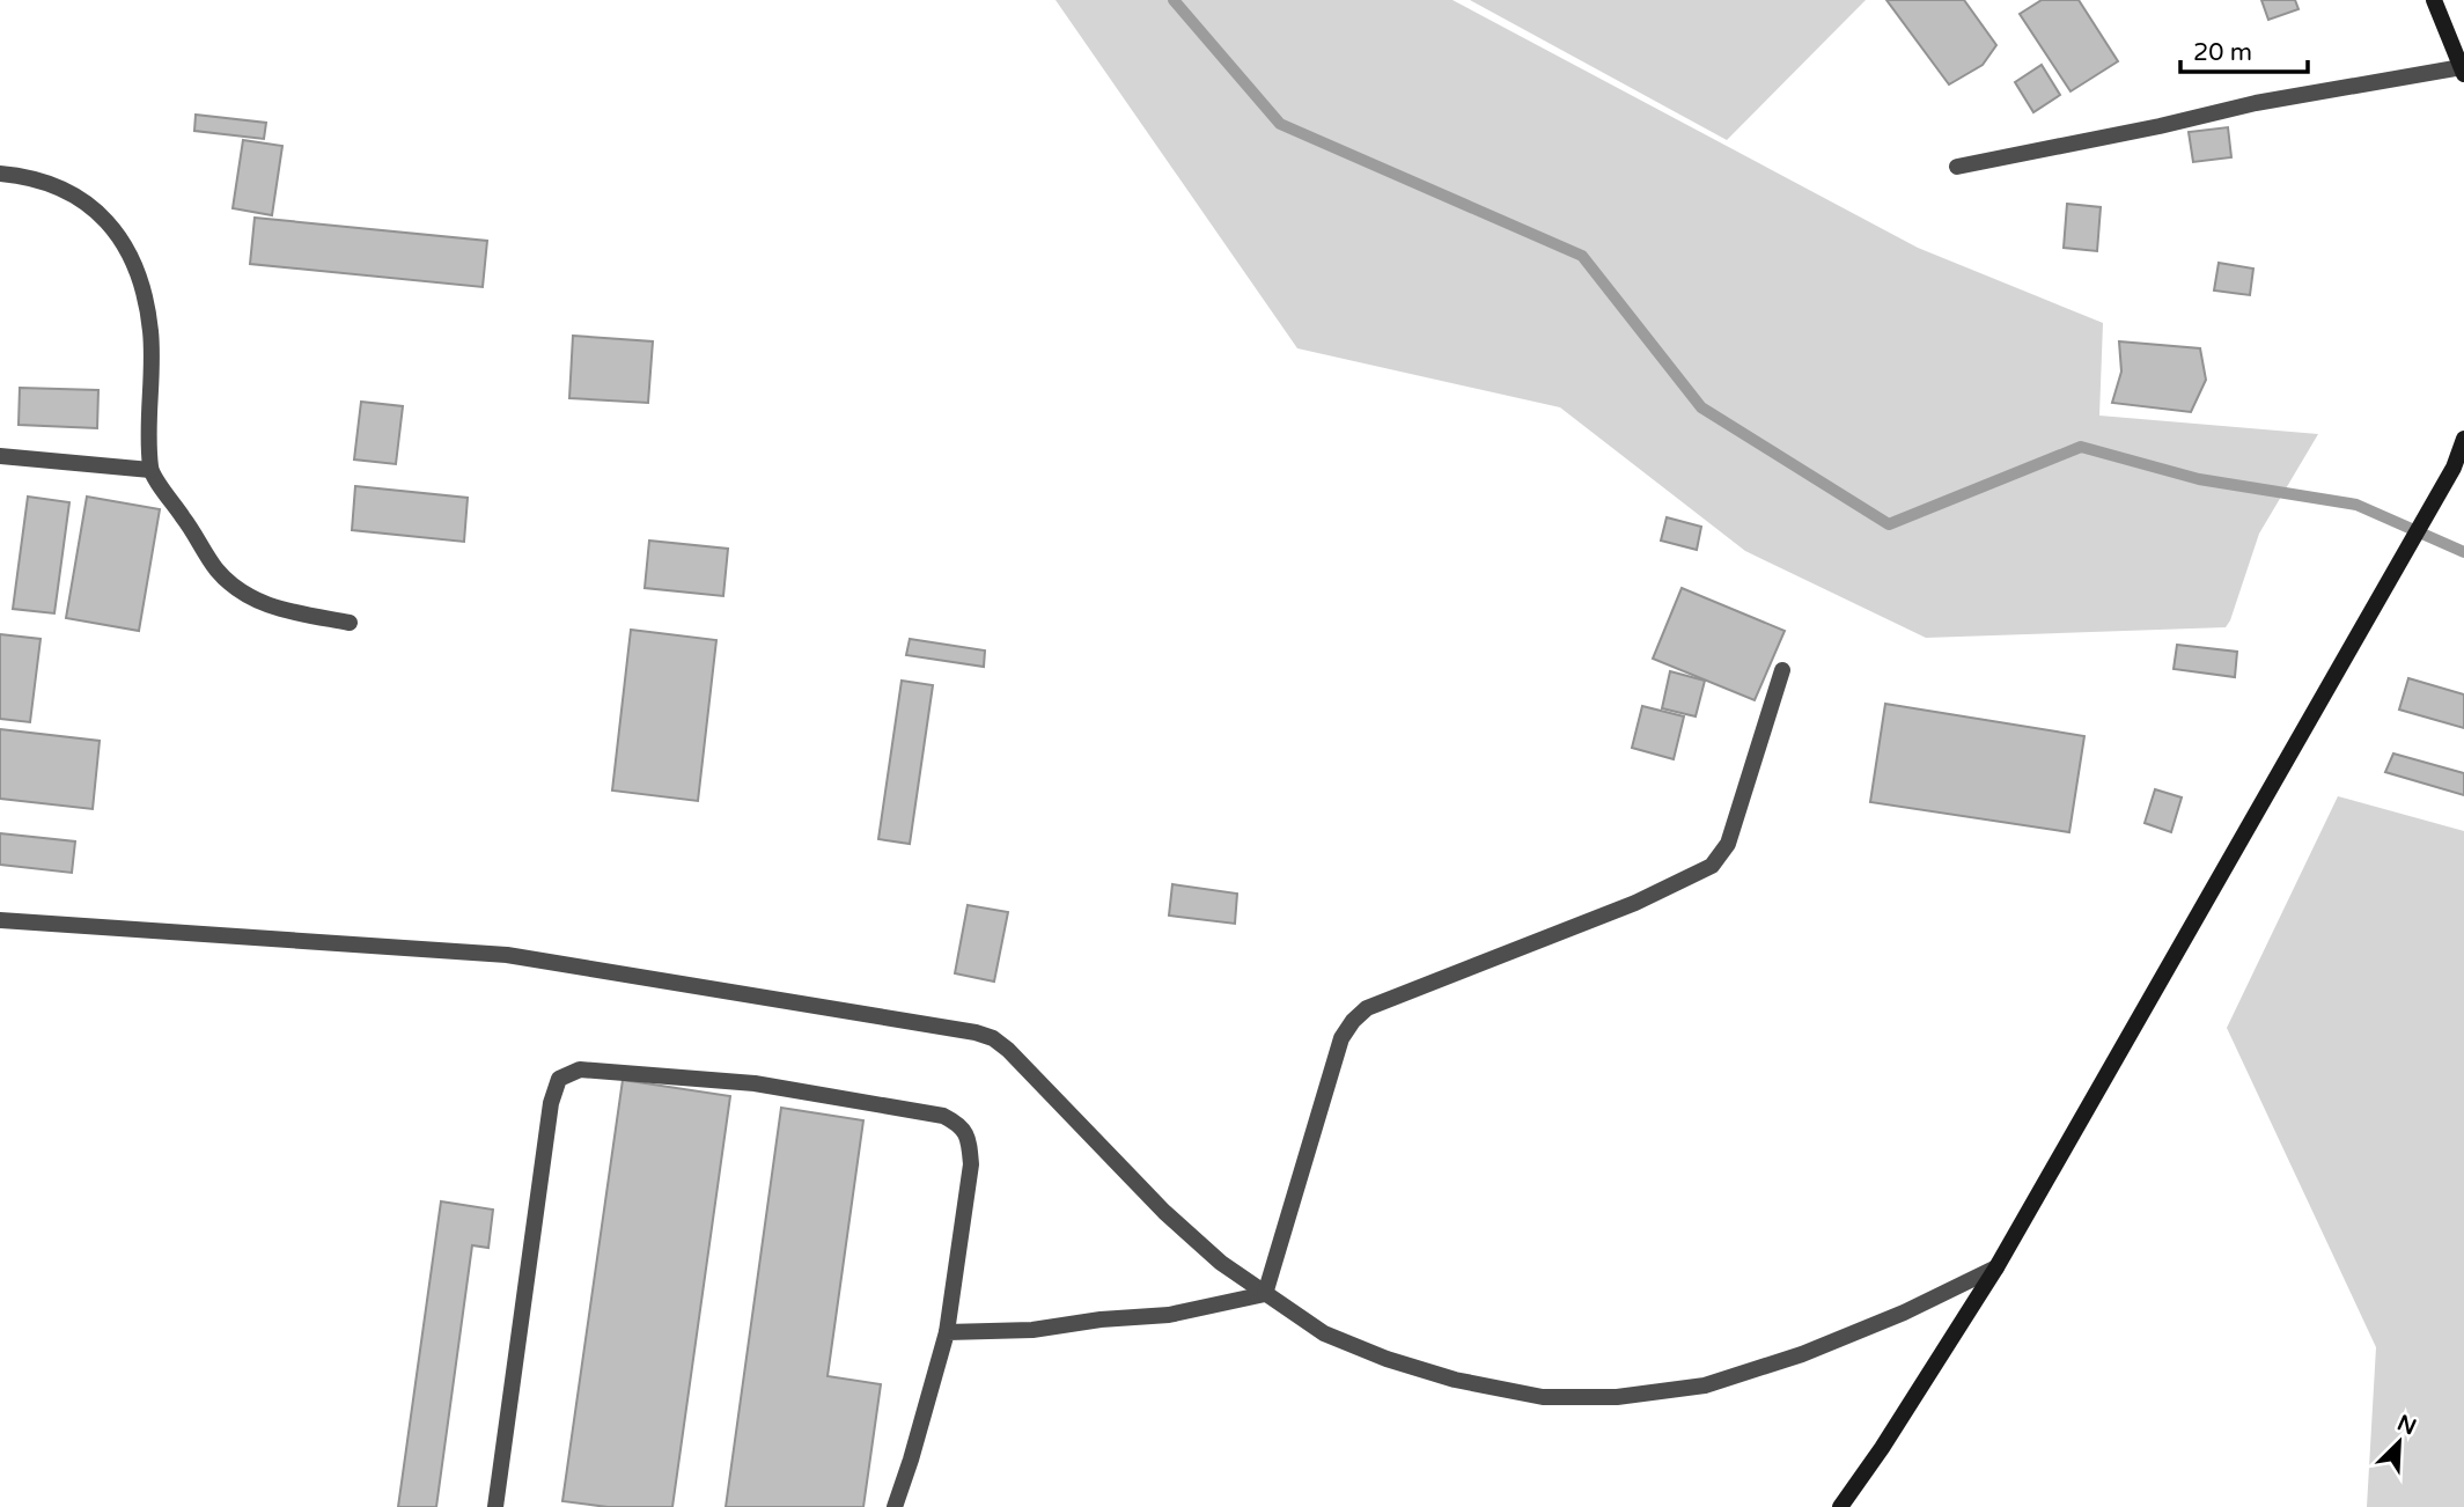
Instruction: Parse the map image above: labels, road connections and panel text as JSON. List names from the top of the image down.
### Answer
{
  "scale_bar": "20 m",
  "north": "top right"
}
